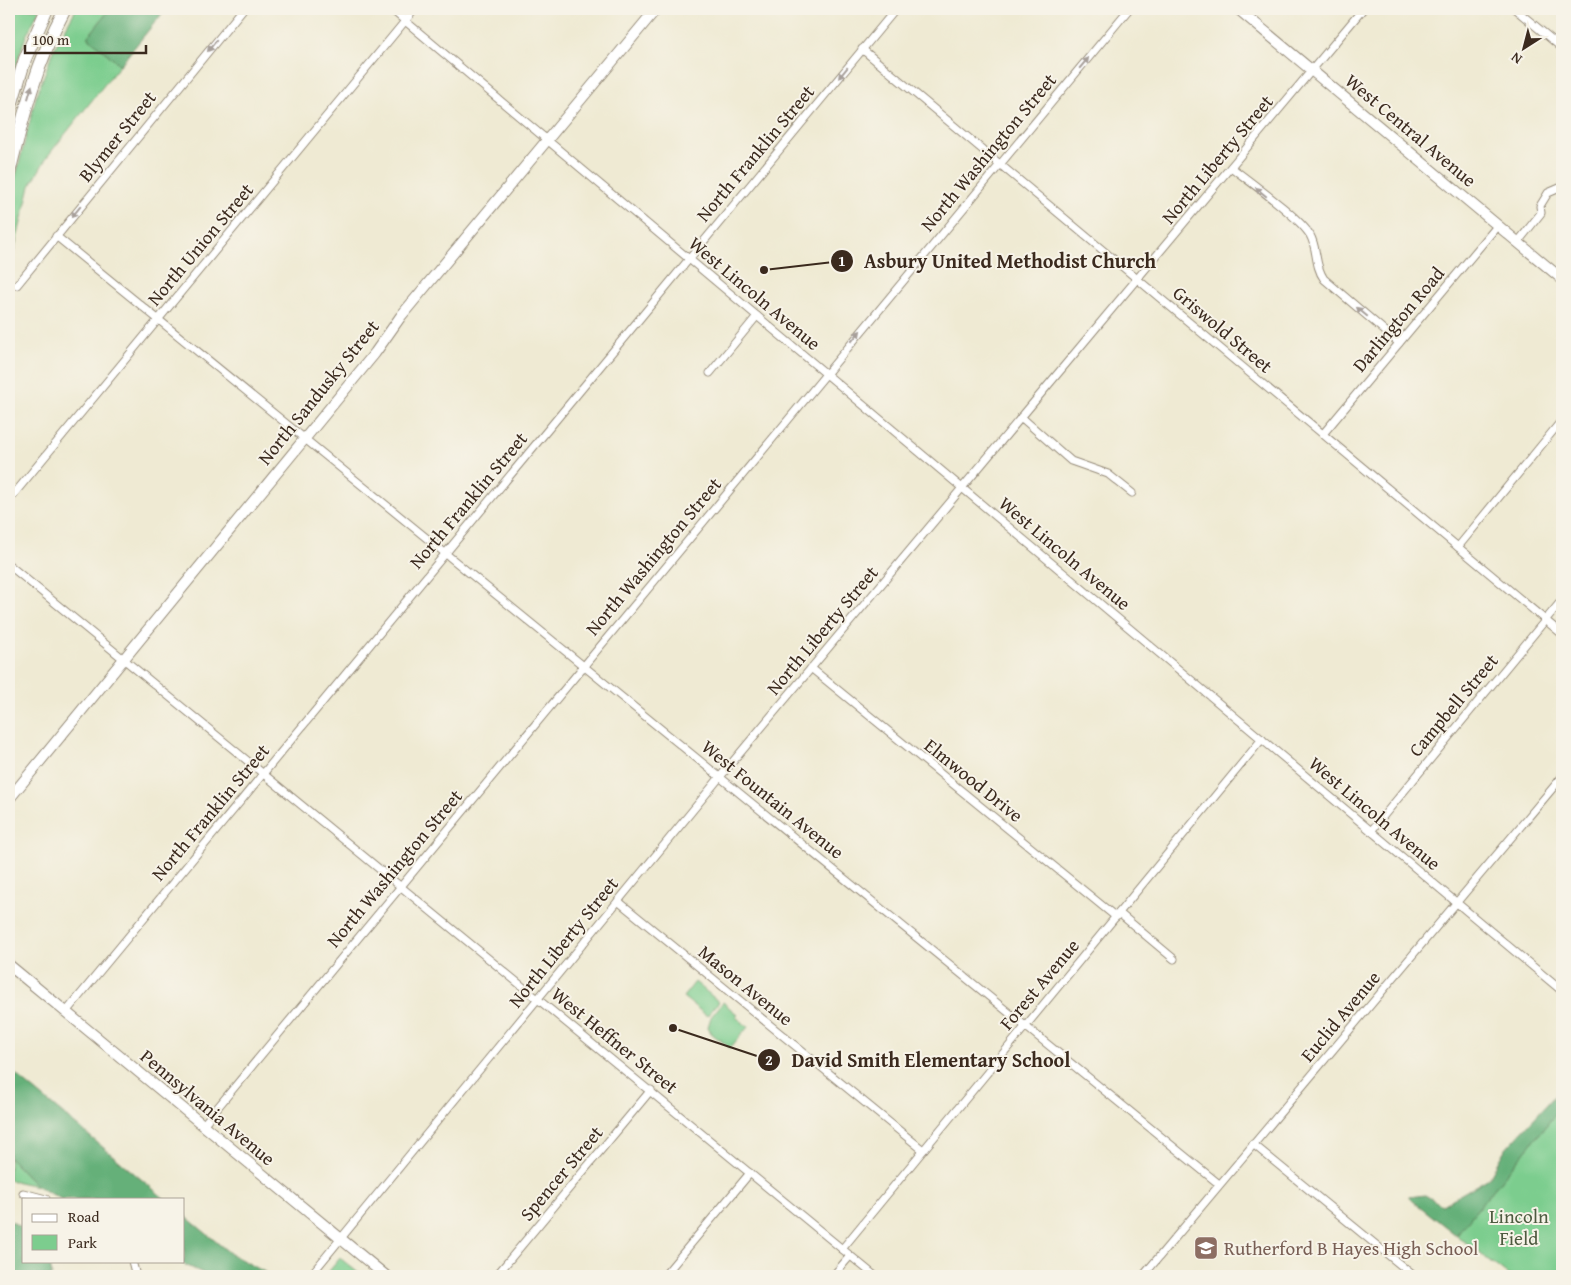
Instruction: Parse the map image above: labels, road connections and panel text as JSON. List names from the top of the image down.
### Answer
{
  "streets": {
    "street": [
      "West Central Avenue",
      "Blymer Street",
      "North Washington Street",
      "North Franklin Street",
      "North Liberty Street",
      "North Union Street",
      "West Lincoln Avenue",
      "Darlington Road",
      "Griswold Street",
      "North Sandusky Street",
      "Campbell Street",
      "Elmwood Drive",
      "West Fountain Avenue",
      "Forest Avenue",
      "Mason Avenue",
      "Euclid Avenue",
      "West Heffner Street",
      "Pennsylvania Avenue",
      "Spencer Street"
    ]
  },
  "crossings": [
    ["West Central Avenue", "North Liberty Street"],
    ["West Central Avenue", "Darlington Road"],
    ["Blymer Street", "West Fountain Avenue"],
    ["North Washington Street", "West Lincoln Avenue"],
    ["North Washington Street", "Griswold Street"],
    ["North Washington Street", "West Fountain Avenue"],
    ["North Washington Street", "West Heffner Street"],
    ["North Washington Street", "Pennsylvania Avenue"],
    ["North Franklin Street", "West Lincoln Avenue"],
    ["North Franklin Street", "Griswold Street"],
    ["North Franklin Street", "West Fountain Avenue"],
    ["North Franklin Street", "West Heffner Street"],
    ["North Franklin Street", "Pennsylvania Avenue"],
    ["North Liberty Street", "West Lincoln Avenue"],
    ["North Liberty Street", "Griswold Street"],
    ["North Liberty Street", "Elmwood Drive"],
    ["North Liberty Street", "West Fountain Avenue"],
    ["North Liberty Street", "Mason Avenue"],
    ["North Liberty Street", "West Heffner Street"],
    ["North Liberty Street", "Pennsylvania Avenue"],
    ["North Union Street", "West Lincoln Avenue"],
    ["North Union Street", "West Fountain Avenue"],
    ["West Lincoln Avenue", "North Sandusky Street"],
    ["West Lincoln Avenue", "Campbell Street"],
    ["West Lincoln Avenue", "Forest Avenue"],
    ["West Lincoln Avenue", "Euclid Avenue"],
    ["Darlington Road", "Griswold Street"],
    ["Griswold Street", "Campbell Street"],
    ["North Sandusky Street", "West Fountain Avenue"],
    ["North Sandusky Street", "West Heffner Street"],
    ["Elmwood Drive", "Forest Avenue"],
    ["West Fountain Avenue", "Forest Avenue"],
    ["West Fountain Avenue", "Euclid Avenue"],
    ["Forest Avenue", "Mason Avenue"],
    ["Forest Avenue", "West Heffner Street"],
    ["West Heffner Street", "Spencer Street"]
  ],
  "one_way": ["Blymer Street"],
  "parks": ["Lincoln Field"],
  "places": {
    "other": ["Asbury United Methodist Church", "David Smith Elementary School"],
    "school or university": ["Rutherford B Hayes High School"]
  },
  "legend": ["Road", "Park"],
  "scale_bar": "100 m",
  "north": "bottom left"
}
